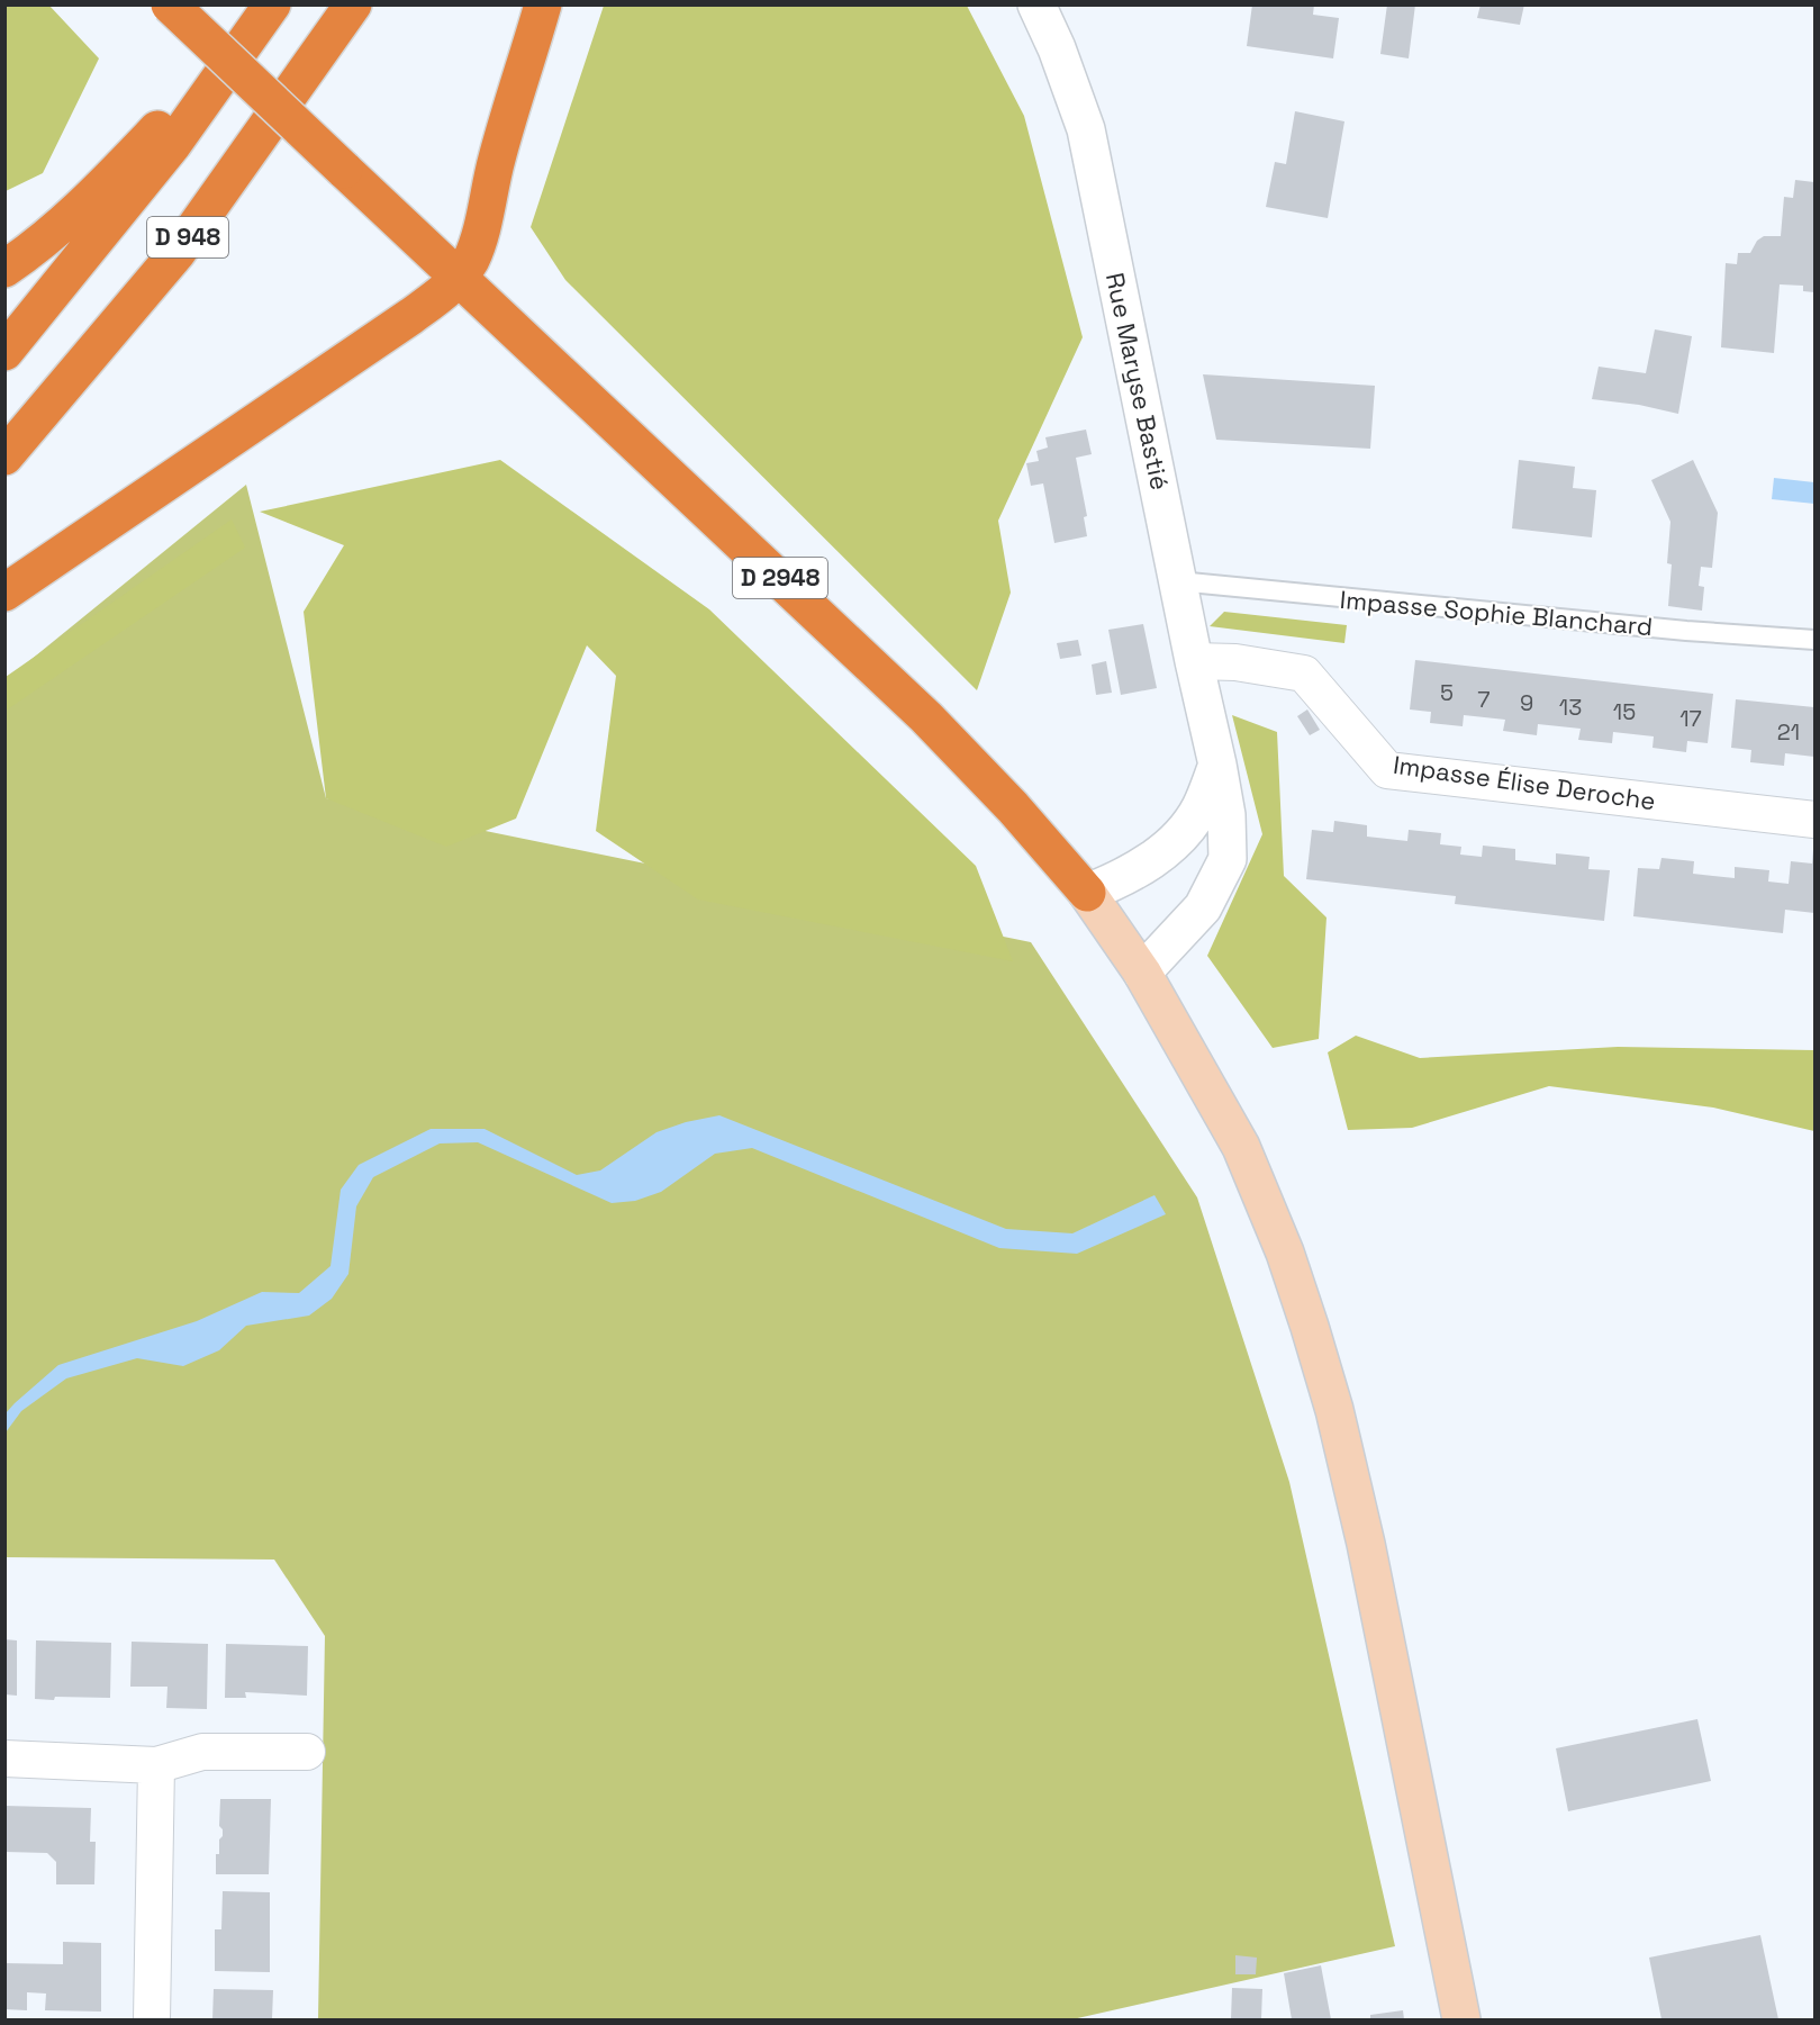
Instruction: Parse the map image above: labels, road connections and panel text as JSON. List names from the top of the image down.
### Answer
{
  "streets": {
    "highway": ["D 948", "D 2948"],
    "street": ["Rue Maryse Bastié", "Impasse Élise Deroche"],
    "lane": ["Impasse Sophie Blanchard"]
  },
  "crossings": [
    ["Rue Maryse Bastié", "D 2948"],
    ["Rue Maryse Bastié", "Impasse Sophie Blanchard"],
    ["Rue Maryse Bastié", "Impasse Élise Deroche"]
  ],
  "house_numbers": [
    "5",
    "7",
    "9",
    "13",
    "15",
    "17",
    "21"
  ]
}
